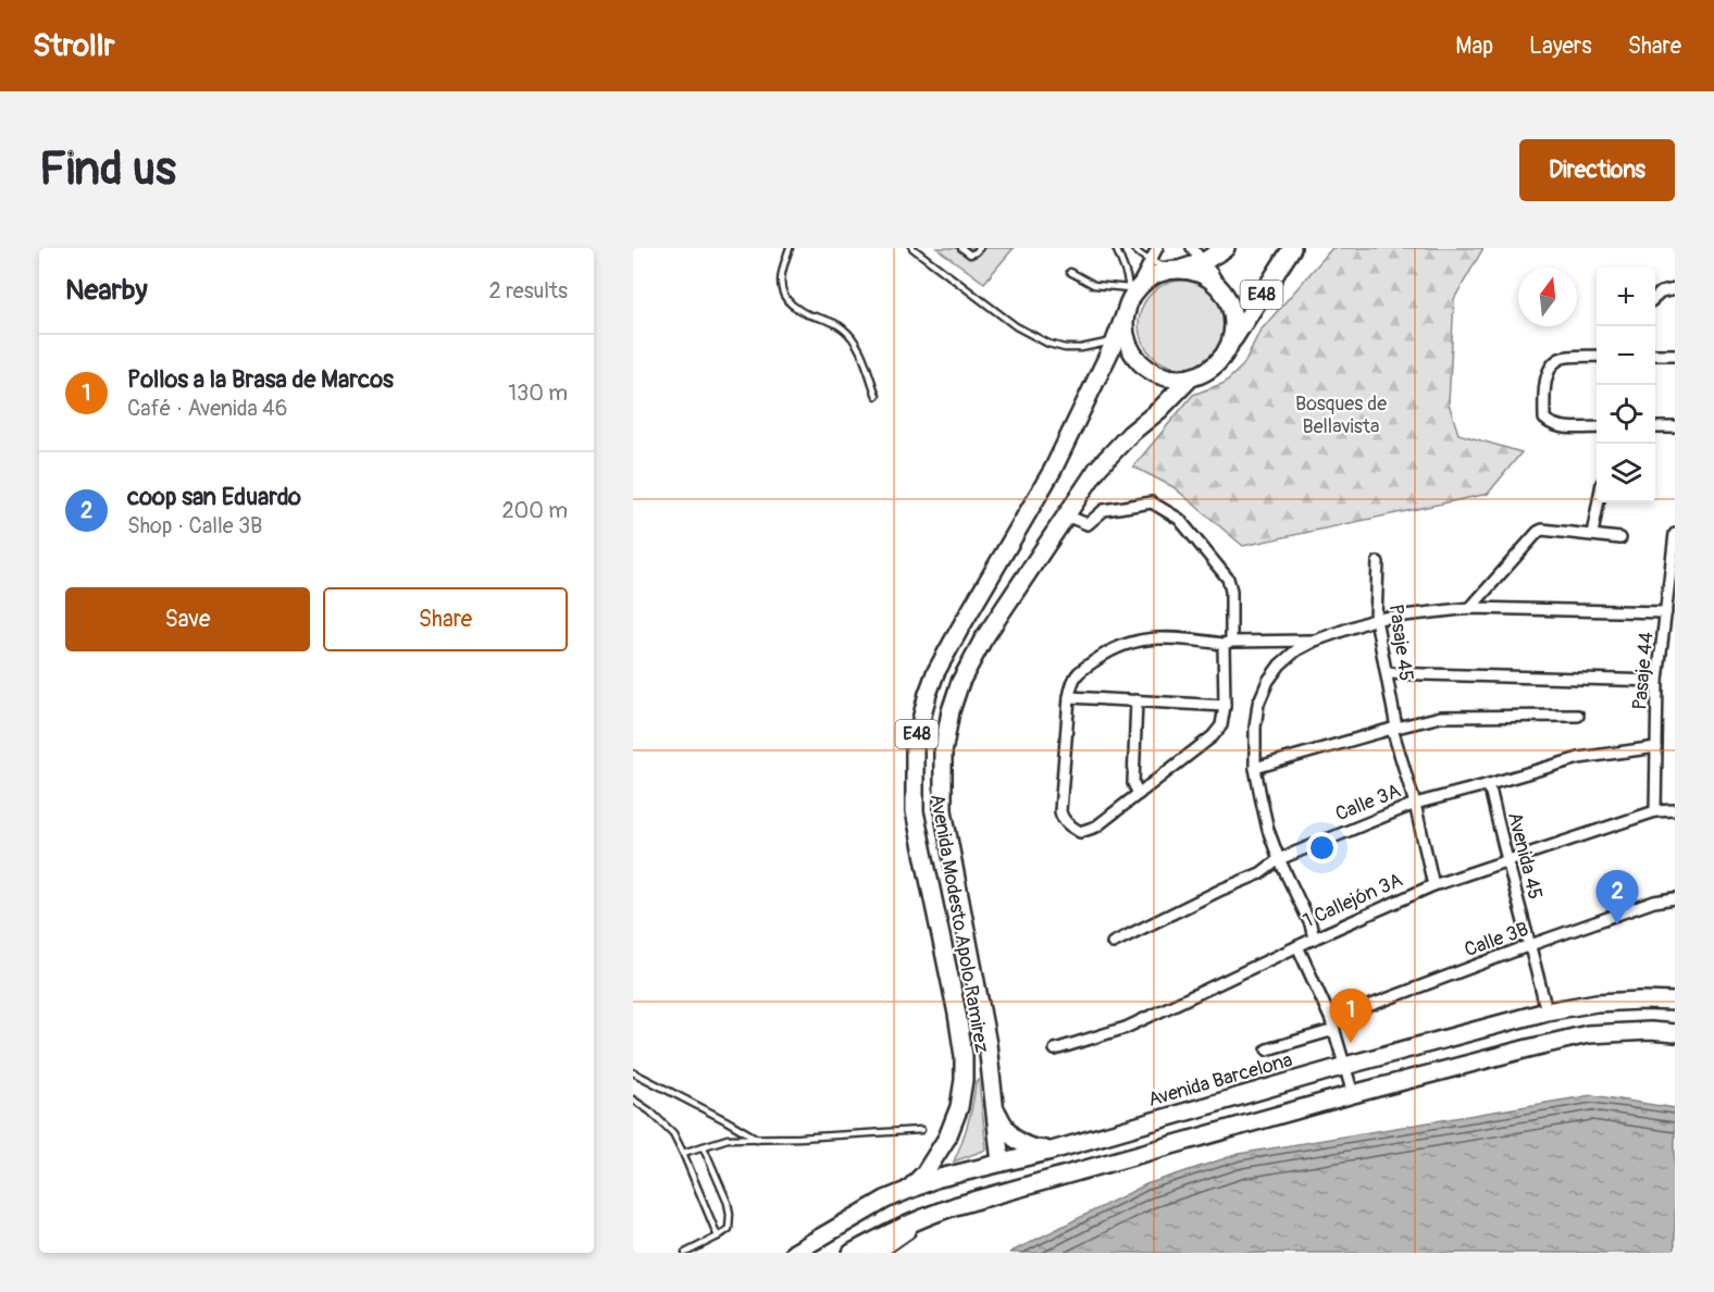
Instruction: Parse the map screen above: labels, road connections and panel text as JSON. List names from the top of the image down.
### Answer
{
  "streets": {
    "main road": ["E48", "Avenida Modesto Apolo Ramirez", "Avenida Barcelona"],
    "street": [
      "Pasaje 45",
      "Pasaje 44",
      "Calle 3A",
      "Avenida 45",
      "1 Callejón 3A",
      "Calle 3B"
    ]
  },
  "crossings": [
    ["E48", "Avenida Modesto Apolo Ramirez"],
    ["Pasaje 45", "Calle 3A"],
    ["Pasaje 45", "1 Callejón 3A"],
    ["Pasaje 44", "Calle 3A"],
    ["Pasaje 44", "1 Callejón 3A"],
    ["Calle 3A", "Avenida 45"],
    ["Avenida 45", "1 Callejón 3A"],
    ["Avenida 45", "Calle 3B"],
    ["Avenida 45", "Avenida Barcelona"],
    ["Avenida Modesto Apolo Ramirez", "Avenida Barcelona"]
  ],
  "parks": ["Bosques de Bellavista"],
  "north": "top",
  "page": {
    "header": "Strollr",
    "nav": ["Map", "Layers", "Share"],
    "buttons": [
      "Directions",
      ["Save", "Share"]
    ],
    "title": "Find us",
    "heading": ["Nearby", "2 results"],
    "map_buttons": ["+", "−"],
    "list": [
      {
        "mark": "1",
        "name": "Pollos a la Brasa de Marcos",
        "note": "Café · Avenida 46",
        "value": "130 m"
      },
      {
        "mark": "2",
        "name": "coop san Eduardo",
        "note": "Shop · Calle 3B",
        "value": "200 m"
      }
    ],
    "pins": ["2", "1"]
  }
}
